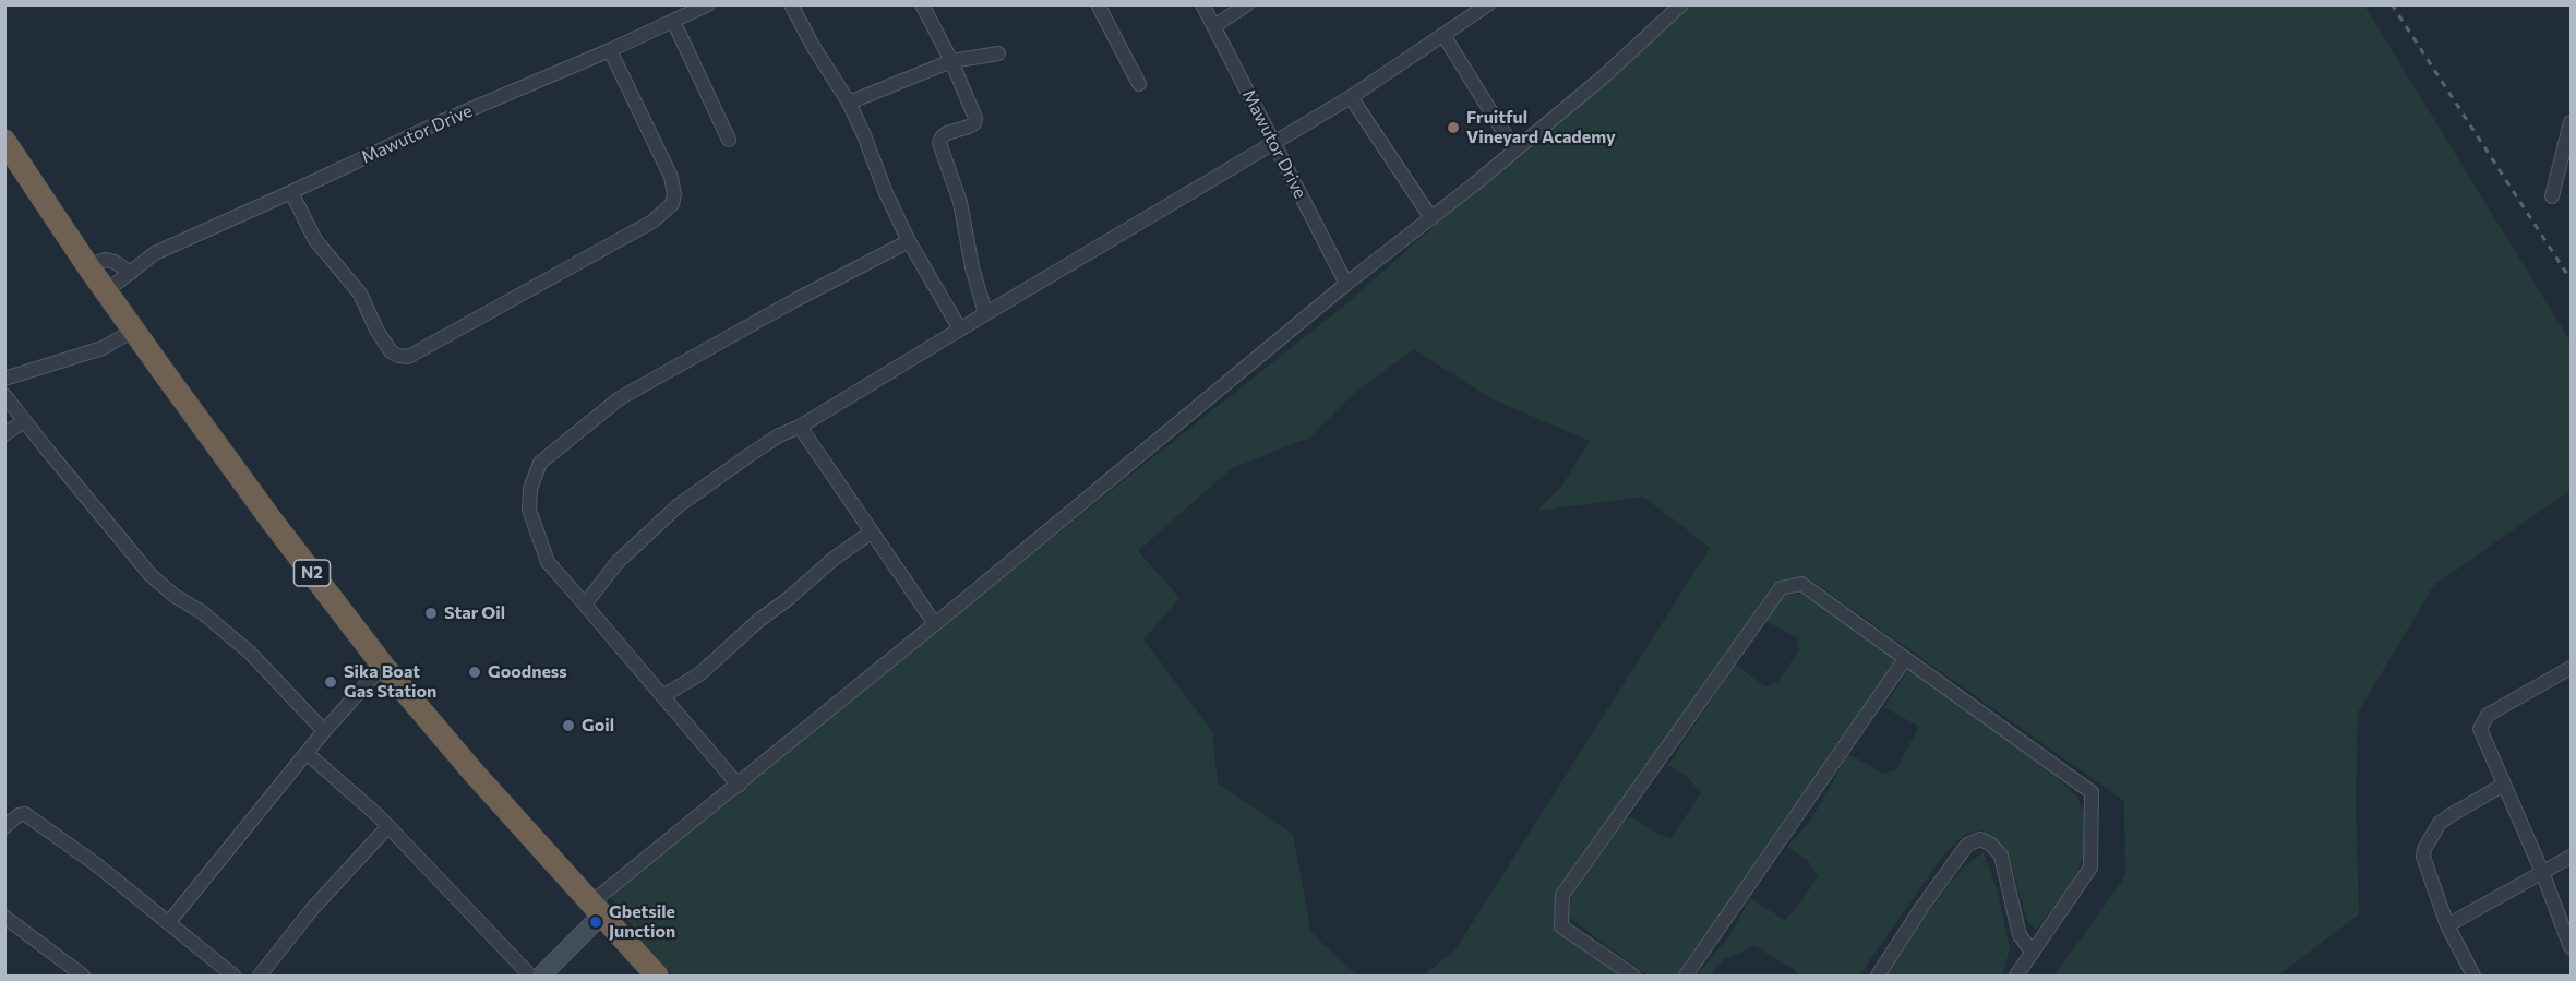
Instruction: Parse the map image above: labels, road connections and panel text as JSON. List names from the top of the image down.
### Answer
{
  "streets": {
    "highway": ["N2"],
    "street": ["Mawutor Drive"]
  },
  "crossings": [
    ["Mawutor Drive", "N2"]
  ],
  "places": [
    "Fruitful Vineyard Academy",
    "Star Oil",
    "Goodness",
    "Sika Boat Gas Station",
    "Goil",
    "Gbetsile Junction"
  ]
}
